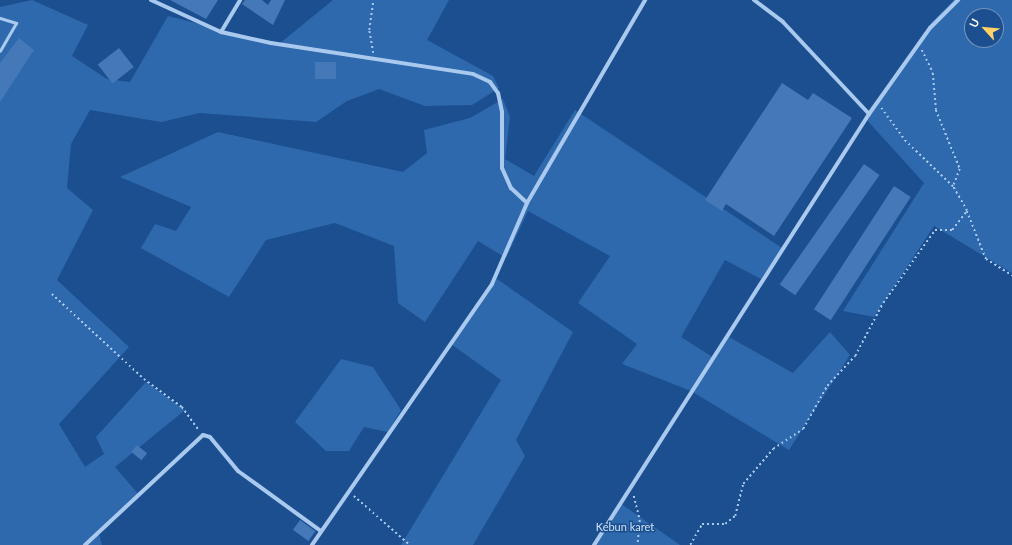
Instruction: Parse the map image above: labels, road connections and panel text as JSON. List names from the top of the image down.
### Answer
{
  "parks": ["Kebun karet"],
  "north": "top left"
}
